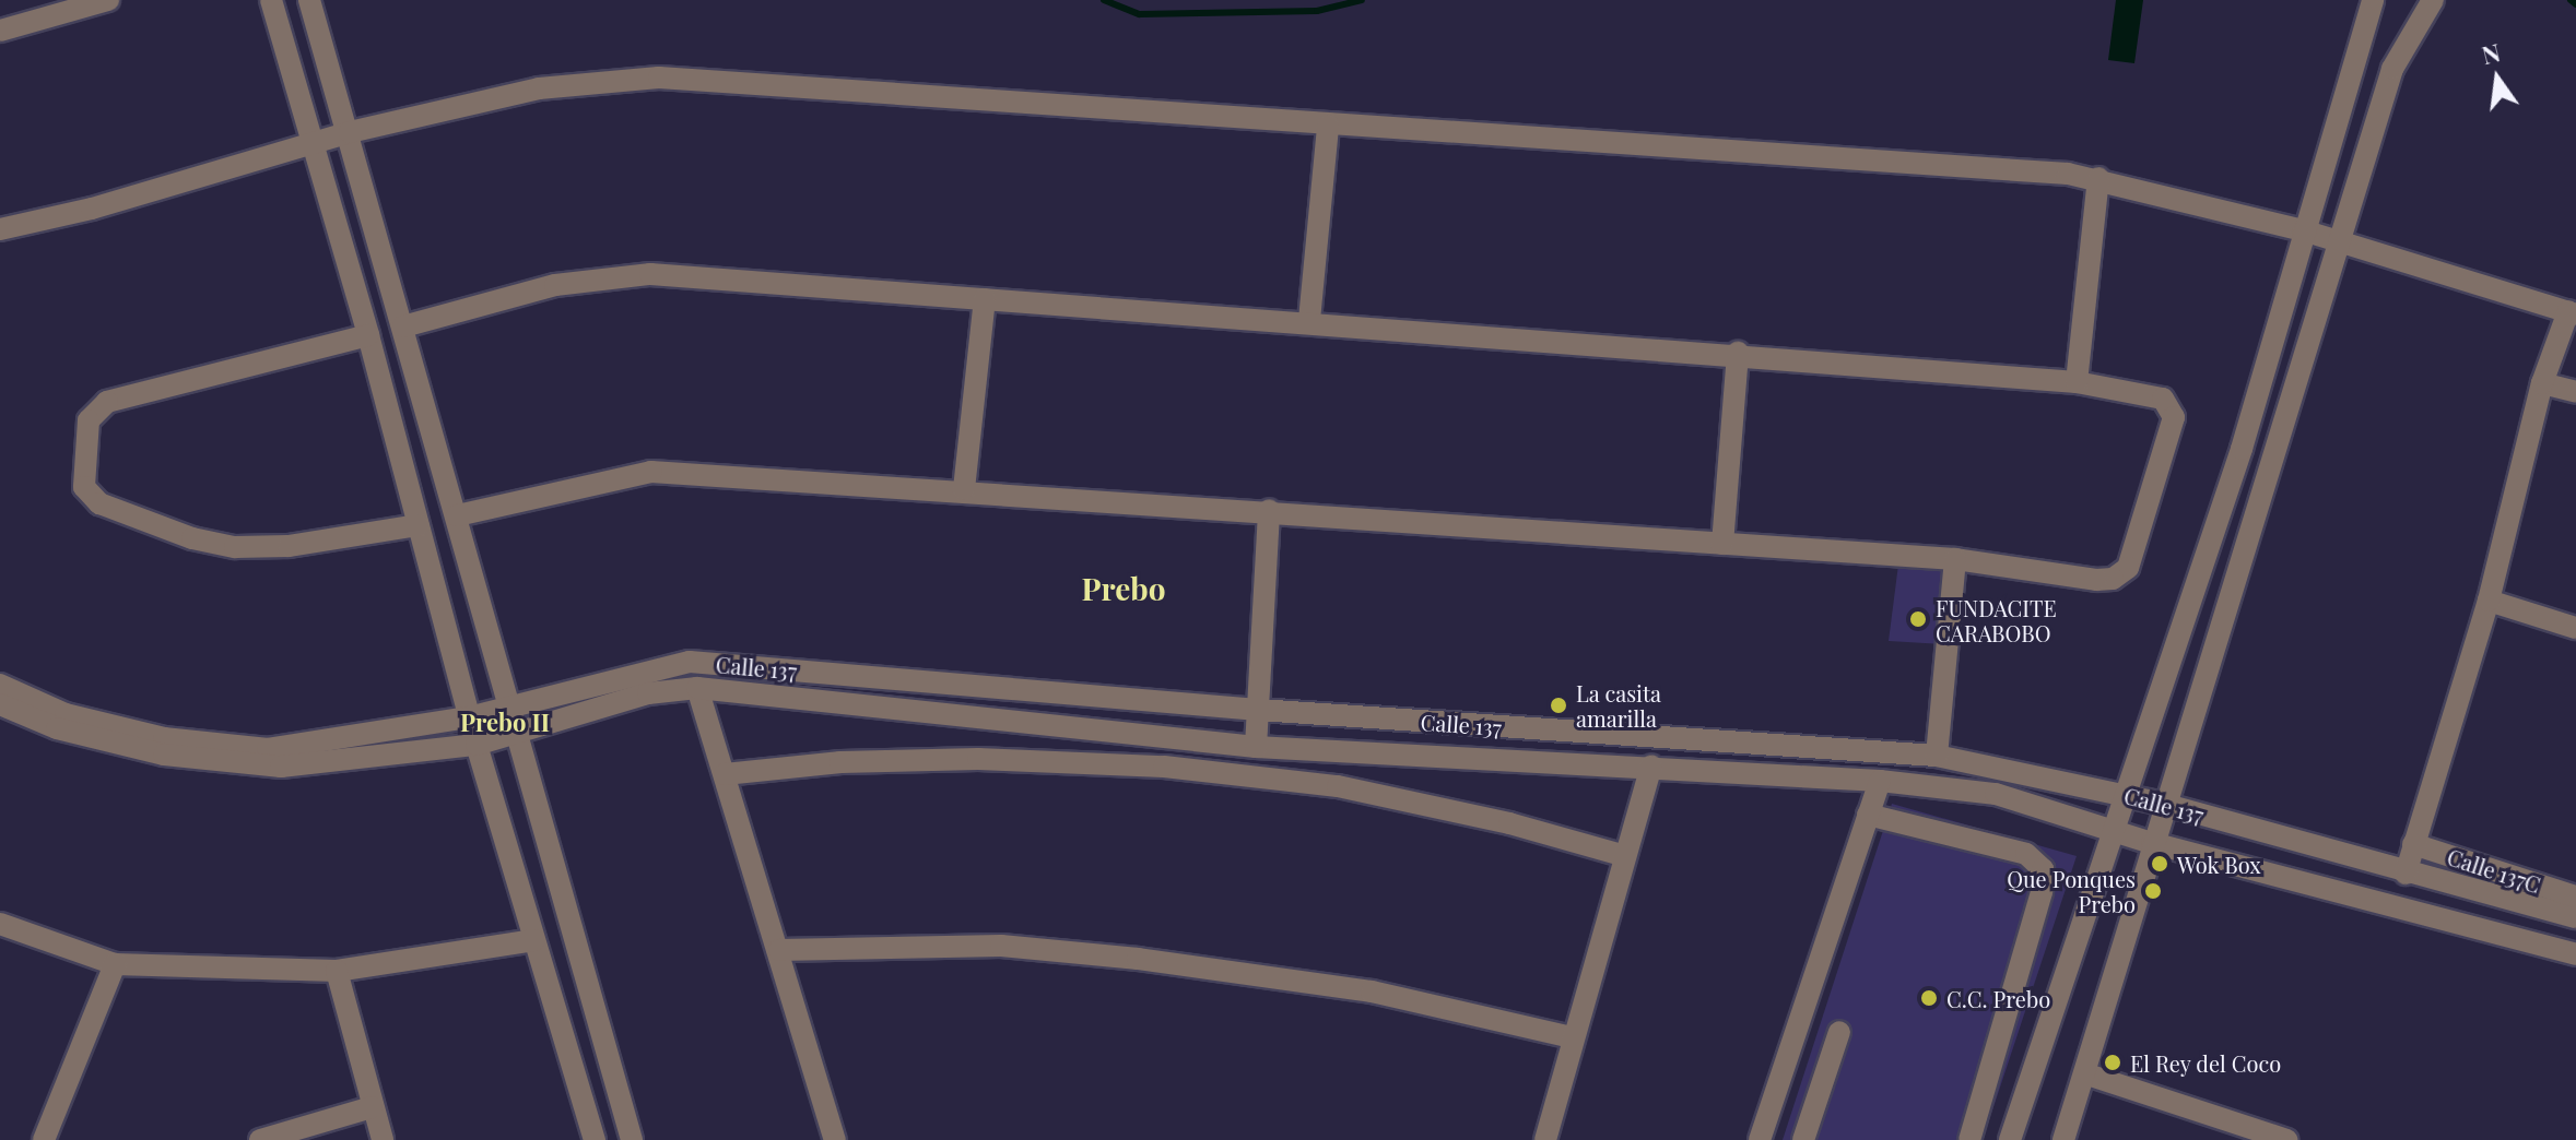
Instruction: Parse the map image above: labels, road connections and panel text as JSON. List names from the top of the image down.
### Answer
{
  "streets": {
    "street": ["Calle 137", "Calle 137C"]
  },
  "districts": ["Prebo", "Prebo II"],
  "places": [
    "FUNDACITE CARABOBO",
    "La casita amarilla",
    "Wok Box",
    "Que Ponques Prebo",
    "C.C. Prebo",
    "El Rey del Coco"
  ],
  "north": "top"
}
